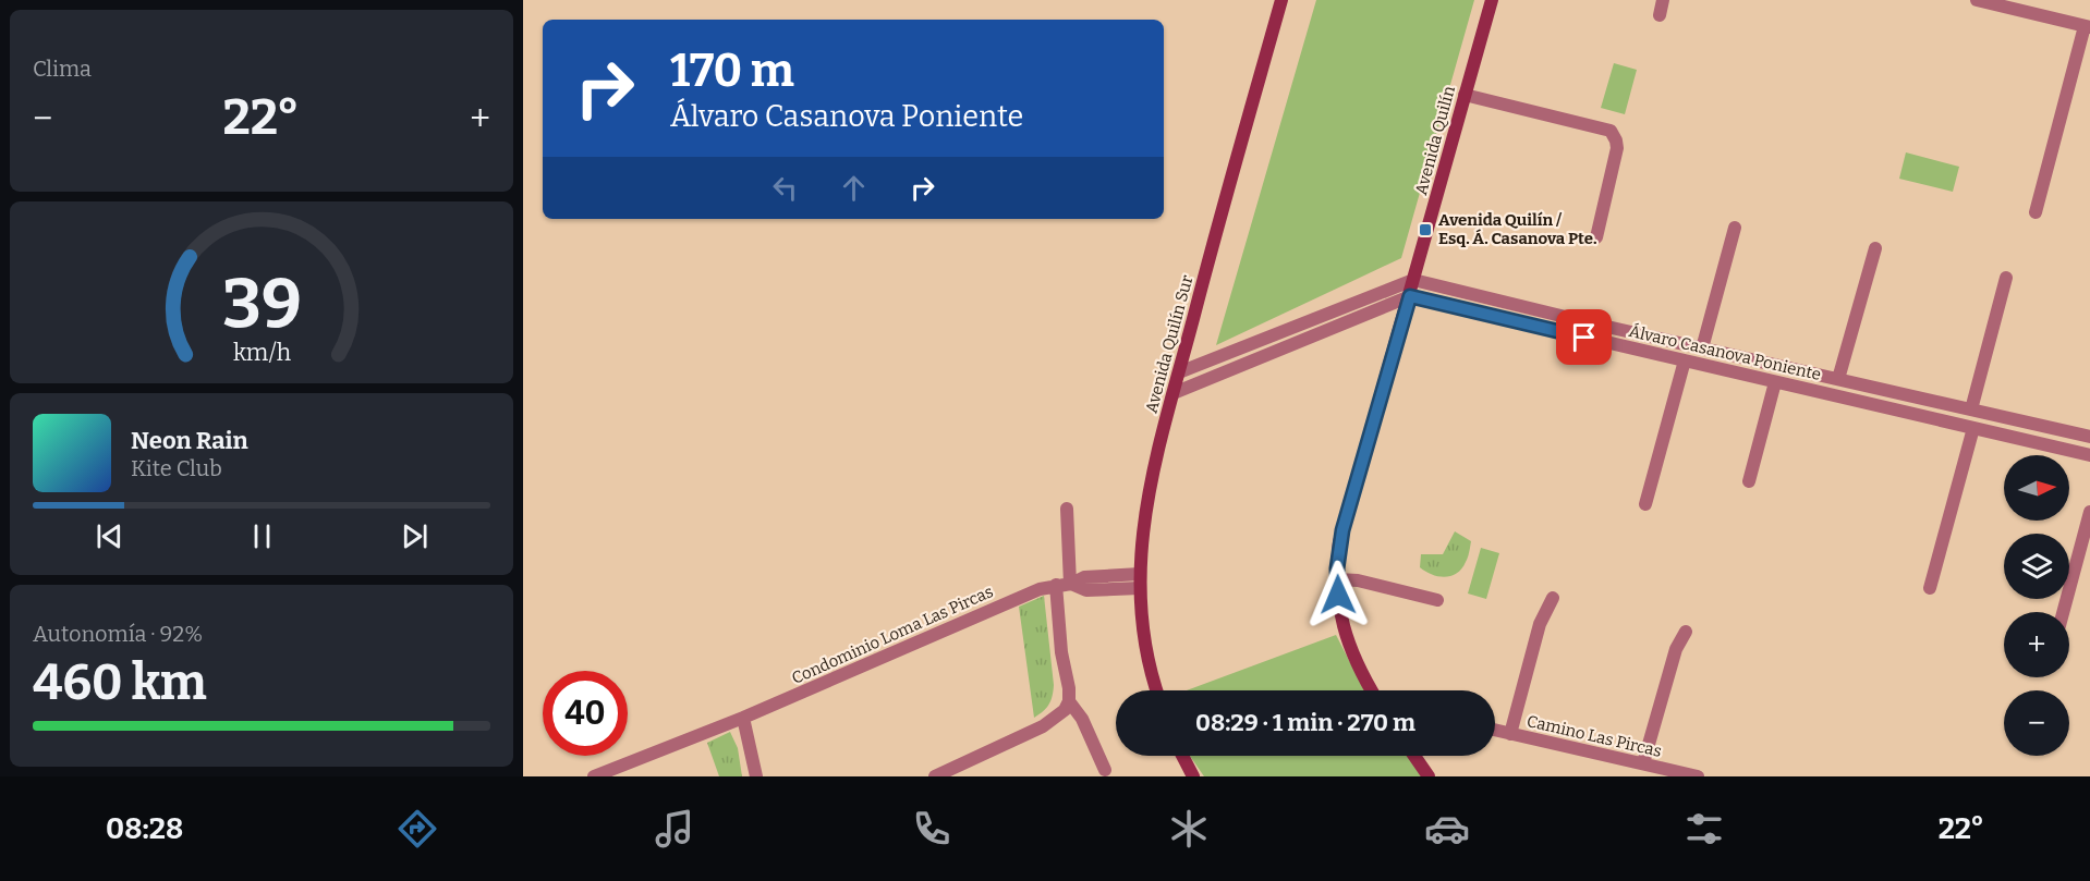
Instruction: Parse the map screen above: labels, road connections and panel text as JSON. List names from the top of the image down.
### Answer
{
  "streets": {
    "street": [
      "Avenida Quilín",
      "Avenida Quilín Sur",
      "Álvaro Casanova Poniente",
      "Condominio Loma Las Pircas",
      "Camino Las Pircas"
    ]
  },
  "crossings": [
    ["Avenida Quilín", "Álvaro Casanova Poniente"],
    ["Avenida Quilín Sur", "Condominio Loma Las Pircas"]
  ],
  "places": {
    "transit": ["Avenida Quilín / Esq. Á. Casanova Pte."]
  },
  "north": "right",
  "page": {
    "tile": [
      "Clima",
      ["Autonomía · 92%", "460 km"]
    ],
    "turn": ["170 m", "Álvaro Casanova Poniente"],
    "heat": ["−", "22°", "+"],
    "song": ["Neon Rain", "Kite Club"],
    "map_buttons": ["+", "−"],
    "limit": "40",
    "trip": "08:29 · 1 min · 270 m",
    "tabs": ["08:28", "22°"],
    "gauge": ["39", "km/h"]
  }
}
